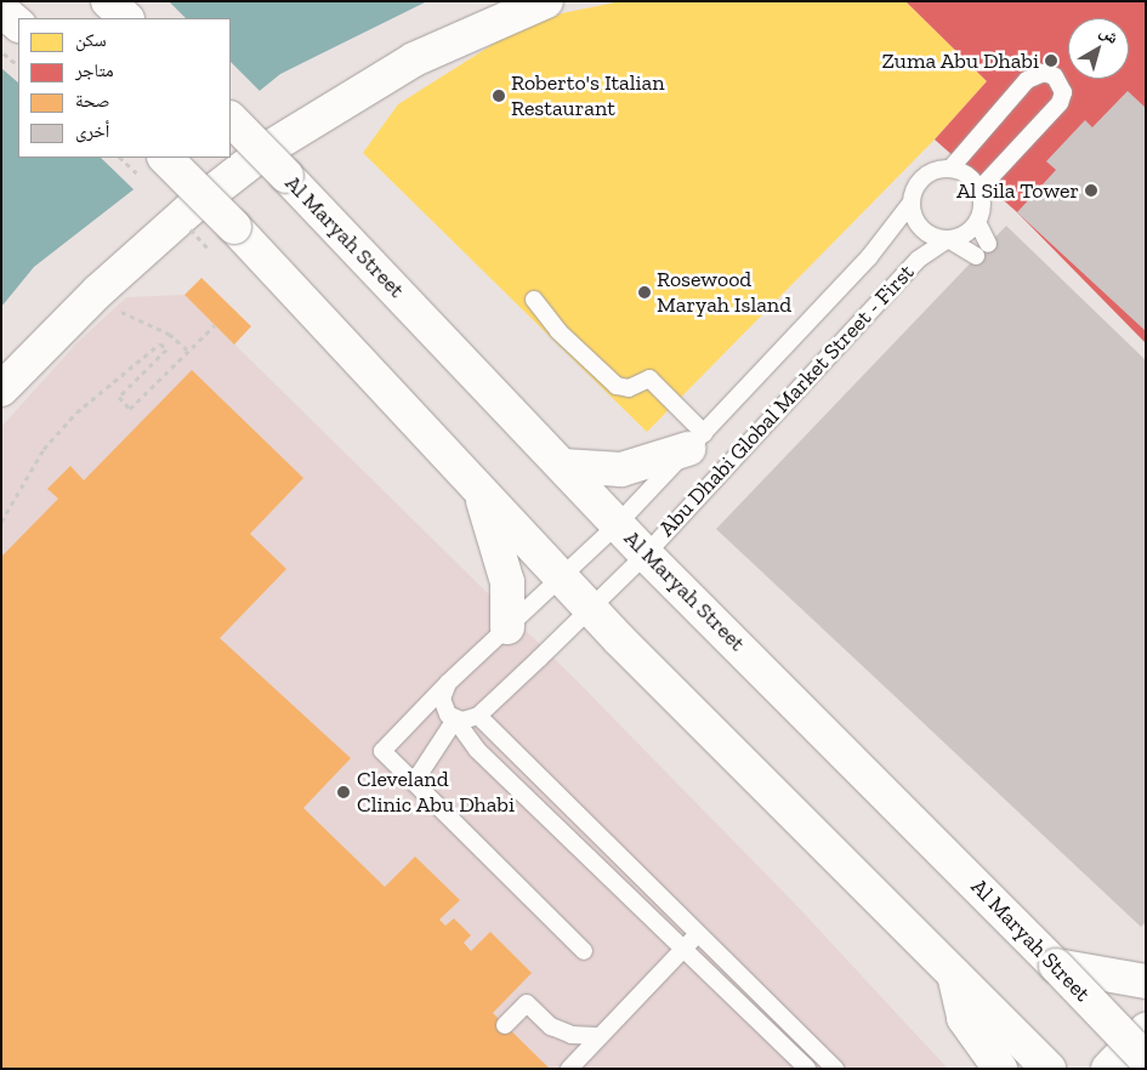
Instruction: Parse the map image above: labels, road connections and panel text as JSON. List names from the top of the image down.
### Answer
{
  "streets": {
    "street": ["Al Maryah Street"],
    "lane": ["Abu Dhabi Global Market Street - First"]
  },
  "crossings": [
    ["Al Maryah Street", "Abu Dhabi Global Market Street - First"]
  ],
  "places": [
    "Zuma Abu Dhabi",
    "Roberto's Italian Restaurant",
    "Al Sila Tower",
    "Rosewood Maryah Island",
    "Cleveland Clinic Abu Dhabi"
  ],
  "legend": [
    "سكن",
    "متاجر",
    "صحة",
    "أخرى"
  ],
  "north": "top right"
}
